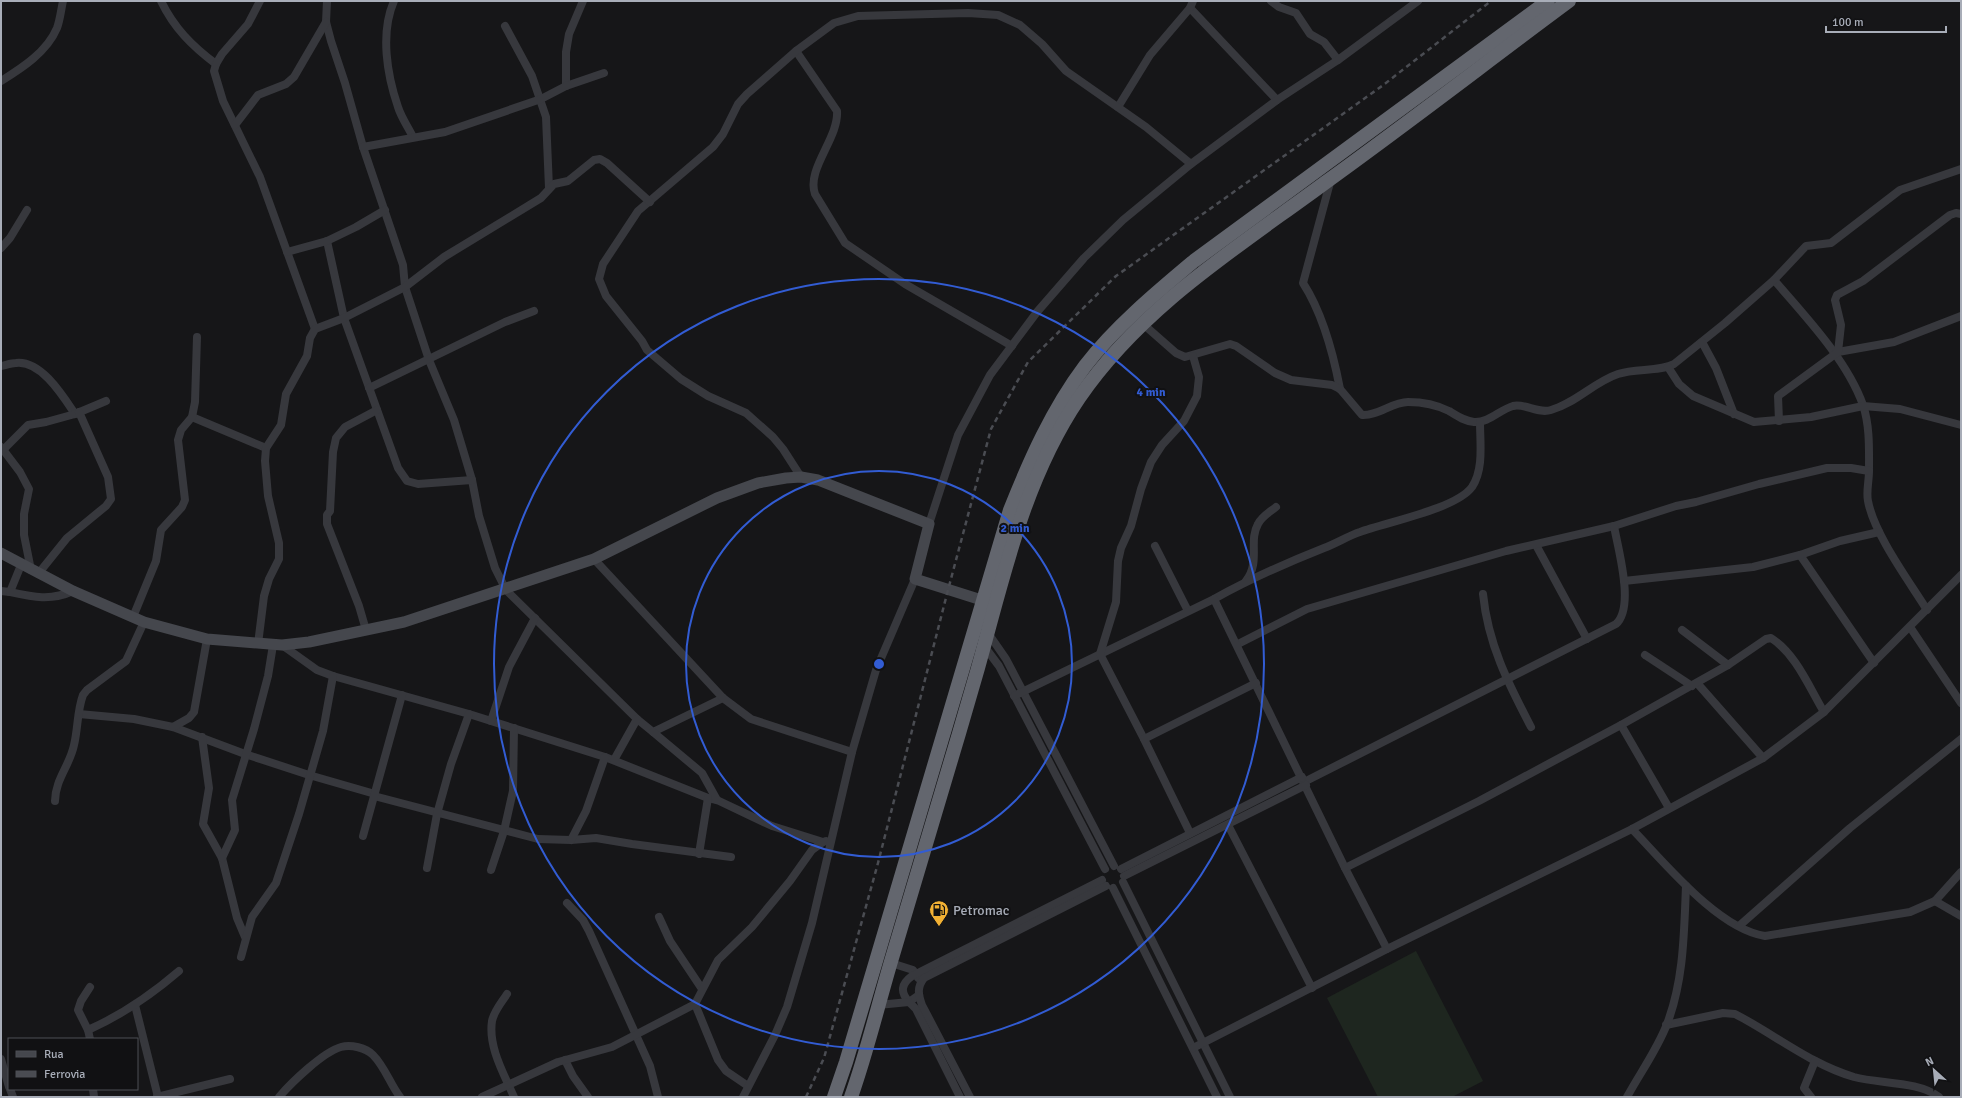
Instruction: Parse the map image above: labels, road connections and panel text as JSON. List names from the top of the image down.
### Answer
{
  "places": {
    "fuel station": ["Petromac"]
  },
  "legend": ["Rua", "Ferrovia"],
  "scale_bar": "100 m",
  "north": "top left",
  "rings": ["4 min", "2 min"]
}
